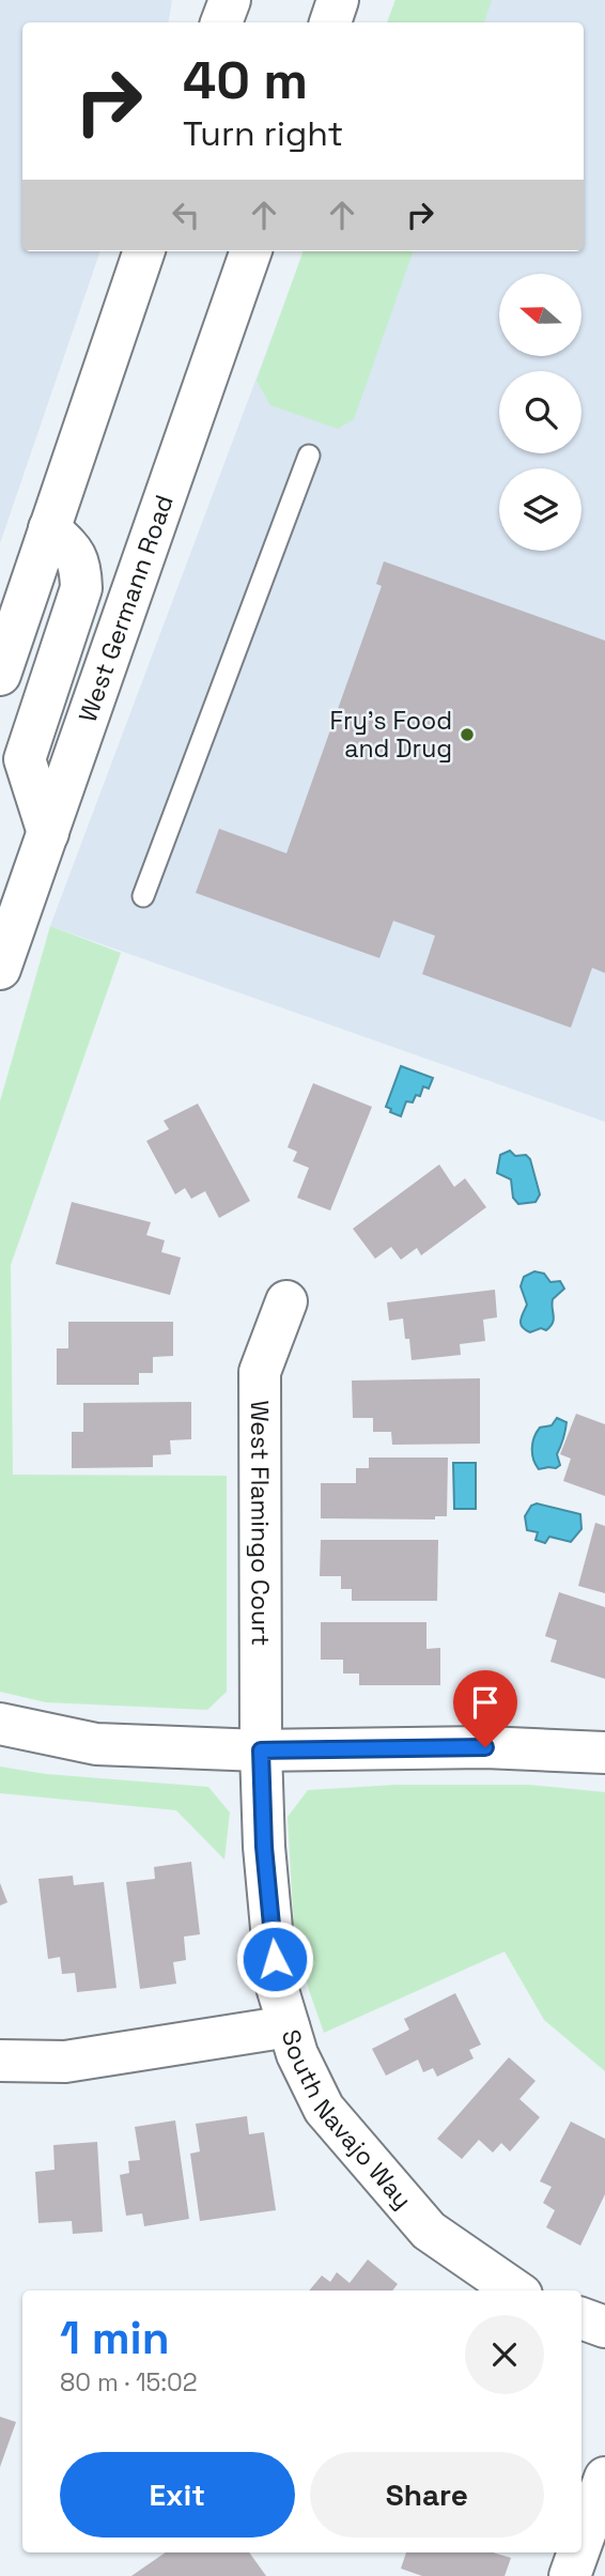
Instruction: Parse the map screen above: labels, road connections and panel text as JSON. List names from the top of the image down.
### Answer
{
  "streets": {
    "street": ["West Germann Road", "West Flamingo Court", "South Navajo Way"]
  },
  "crossings": [
    ["West Flamingo Court", "South Navajo Way"]
  ],
  "places": ["Fry's Food and Drug"],
  "north": "left",
  "page": {
    "turn": ["40 m", "Turn right"],
    "heading": ["1 min", "80 m · 15:02"],
    "buttons": ["Exit", "Share"]
  }
}
